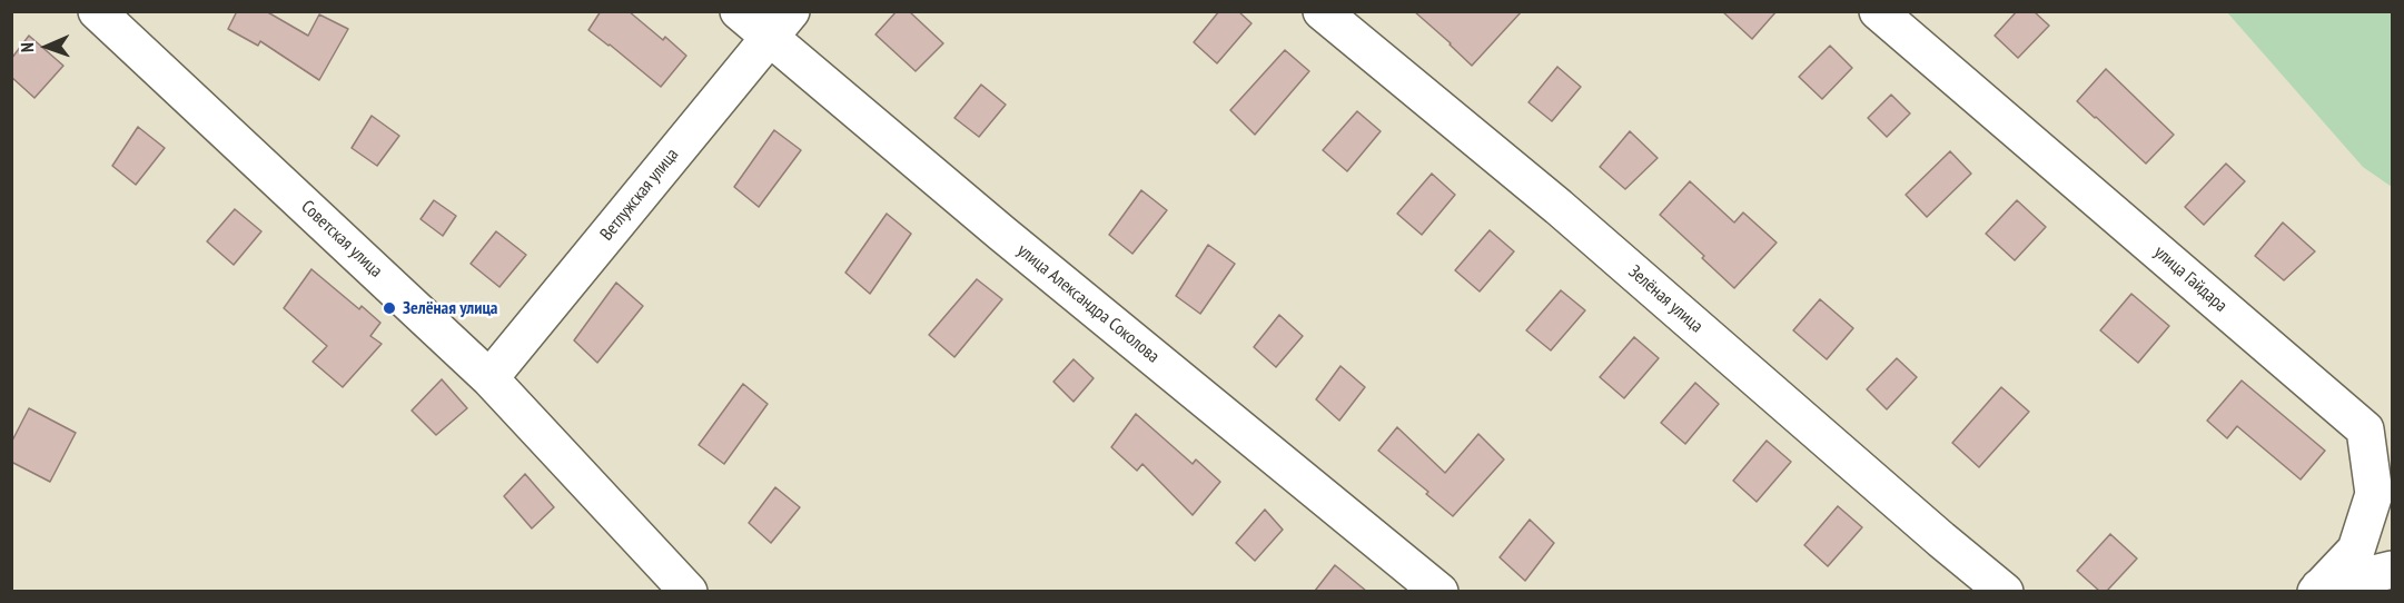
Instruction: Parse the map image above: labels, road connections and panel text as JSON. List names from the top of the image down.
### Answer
{
  "streets": {
    "street": [
      "Ветлужская улица",
      "Советская улица",
      "улица Гайдара",
      "Зелёная улица",
      "улица Александра Соколова"
    ]
  },
  "crossings": [
    ["Ветлужская улица", "Советская улица"],
    ["Ветлужская улица", "улица Александра Соколова"]
  ],
  "places": ["Зелёная улица"],
  "north": "left"
}
